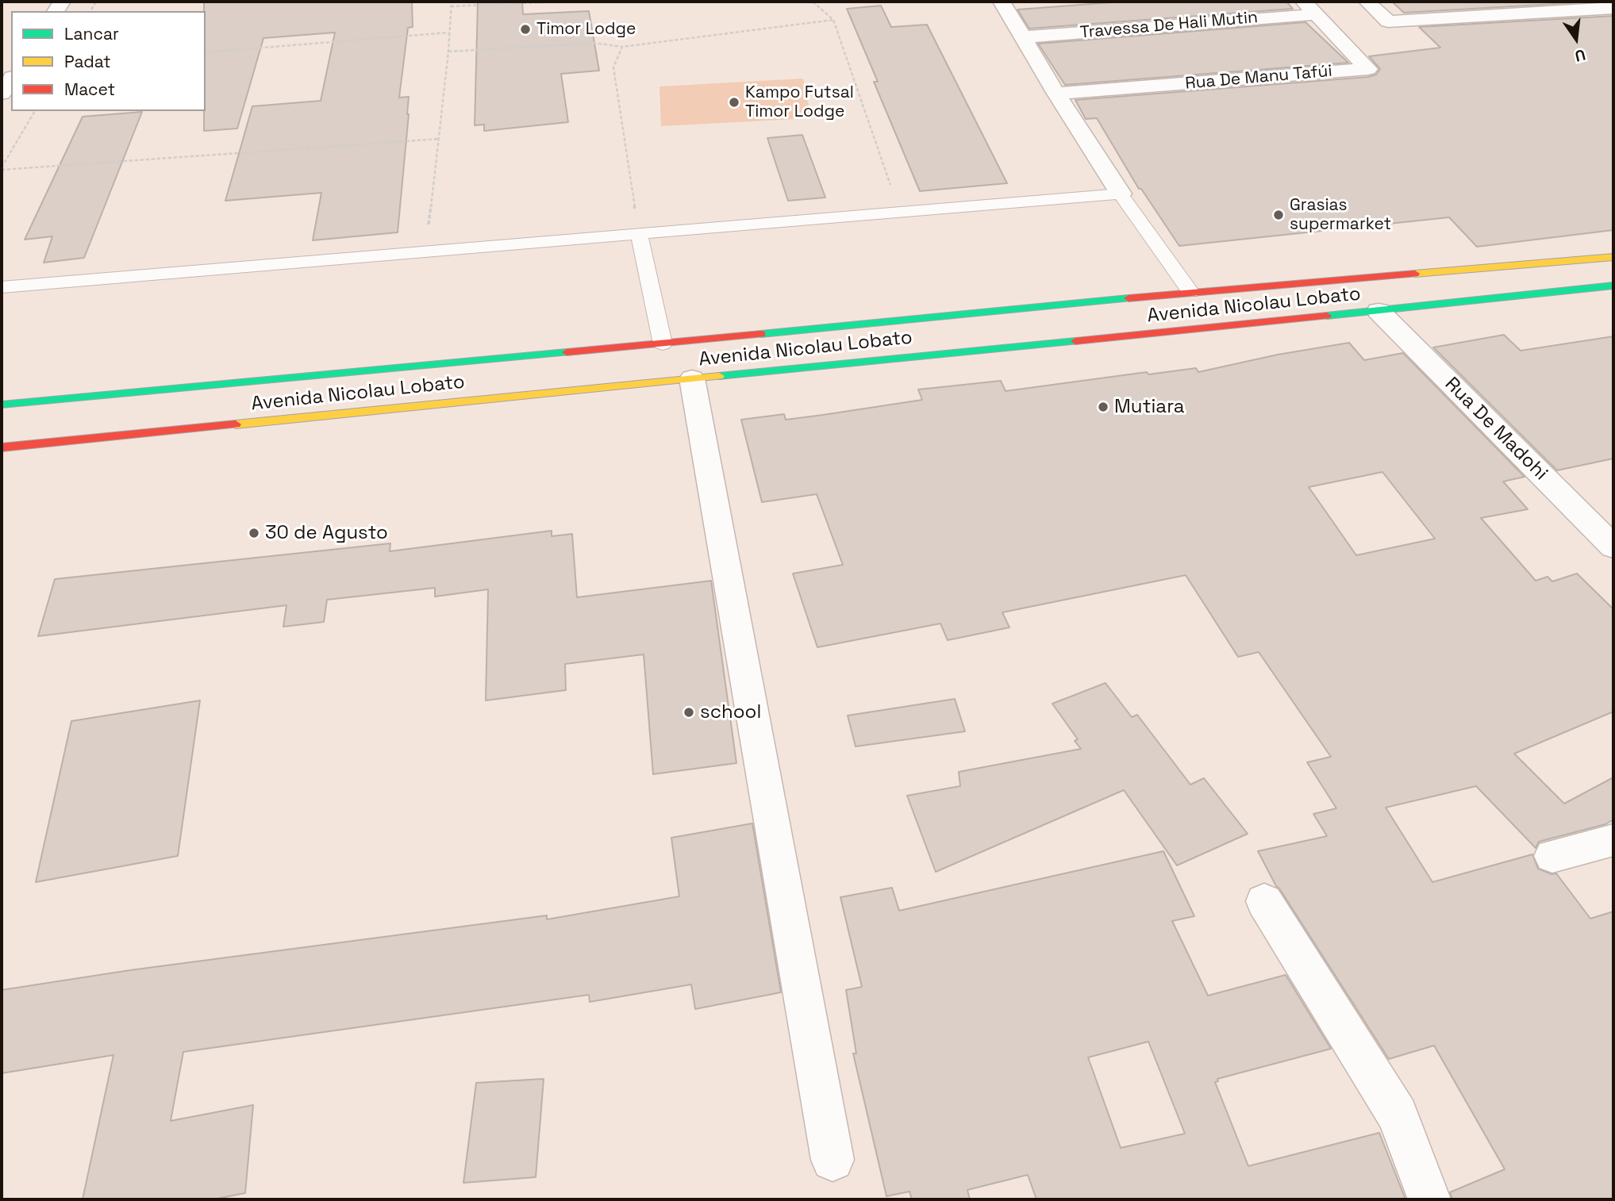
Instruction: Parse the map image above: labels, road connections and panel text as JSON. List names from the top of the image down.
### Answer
{
  "streets": {
    "main road": ["Avenida Nicolau Lobato"],
    "street": ["Travessa De Hali Mutin", "Rua De Manu Tafúi", "Rua De Madohi"]
  },
  "crossings": [
    ["Travessa De Hali Mutin", "Rua De Manu Tafúi"],
    ["Avenida Nicolau Lobato", "Rua De Madohi"]
  ],
  "places": [
    "Timor Lodge",
    "Kampo Futsal Timor Lodge",
    "Grasias supermarket",
    "Mutiara",
    "30 de Agusto",
    "school"
  ],
  "legend": ["Lancar", "Padat", "Macet"],
  "north": "bottom"
}
